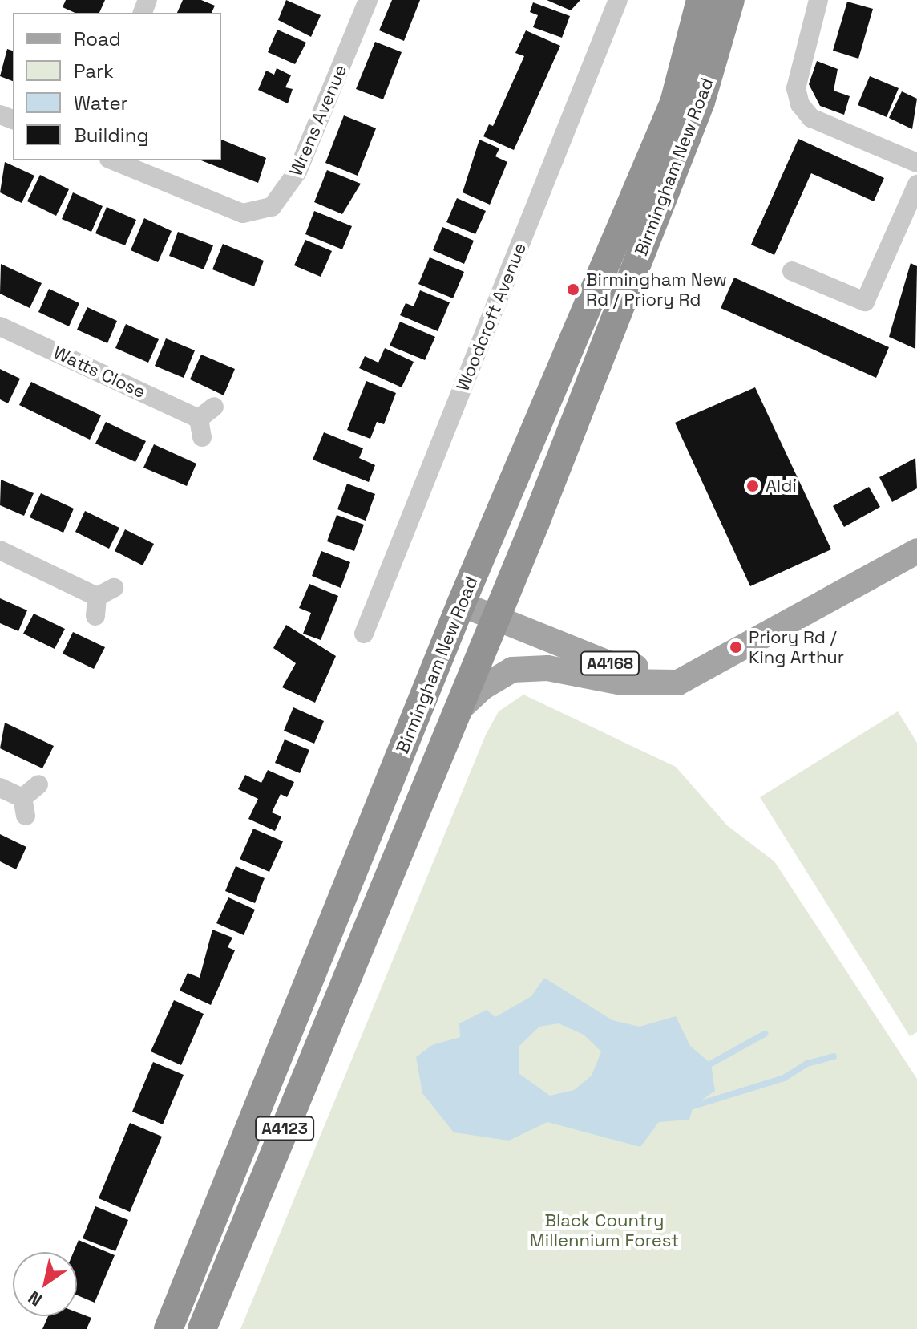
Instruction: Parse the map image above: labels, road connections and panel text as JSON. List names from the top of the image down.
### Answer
{
  "streets": {
    "highway": ["Birmingham New Road", "A4123"],
    "main road": ["A4168"],
    "street": ["Wrens Avenue", "Woodcroft Avenue", "Watts Close"]
  },
  "crossings": [
    ["Birmingham New Road", "A4168"]
  ],
  "parks": ["Black Country Millennium Forest"],
  "places": ["Birmingham New Rd / Priory Rd", "Aldi", "Priory Rd / King Arthur"],
  "legend": [
    "Road",
    "Park",
    "Water",
    "Building"
  ],
  "north": "bottom left"
}
